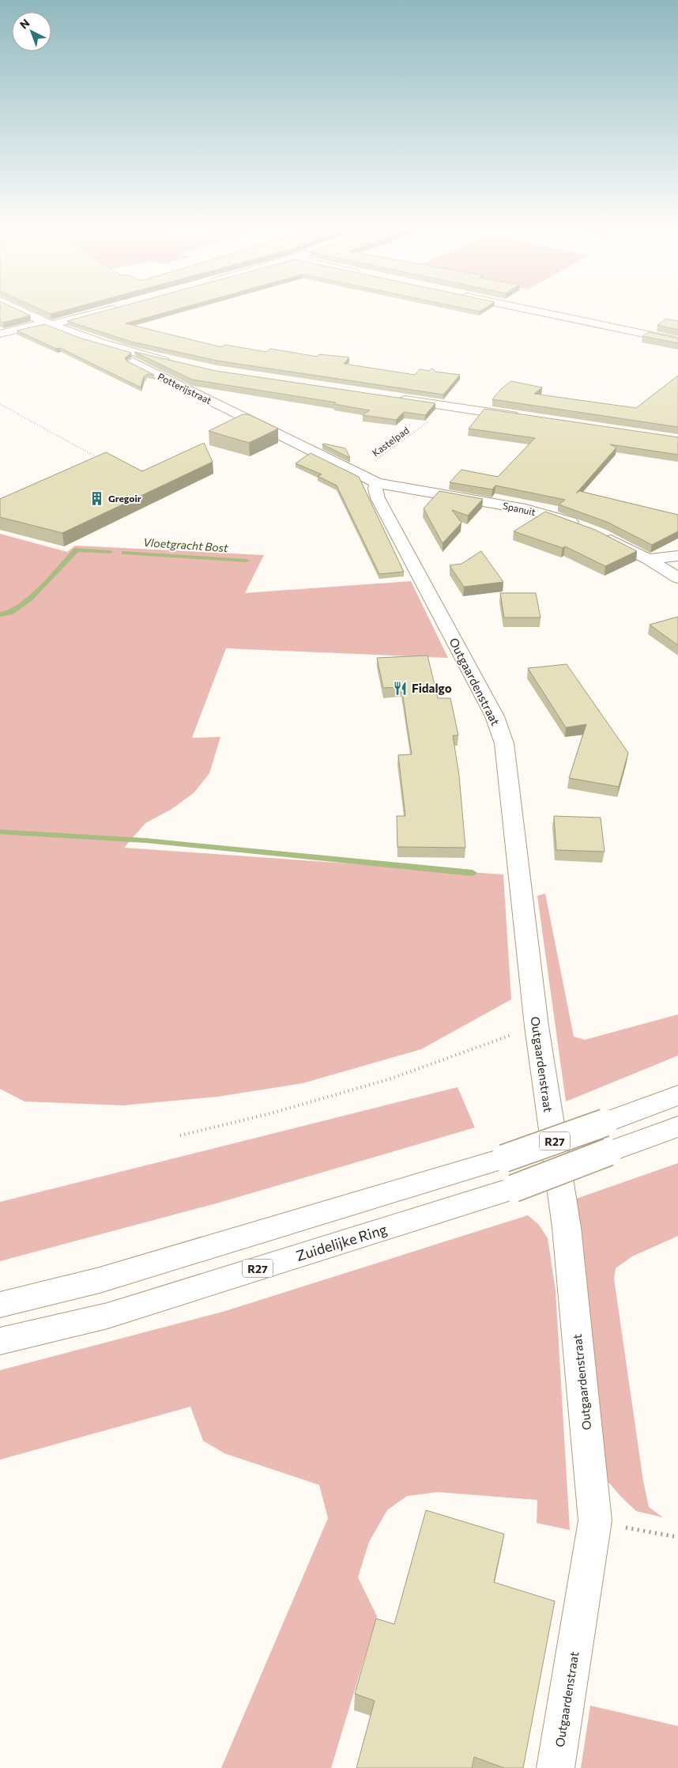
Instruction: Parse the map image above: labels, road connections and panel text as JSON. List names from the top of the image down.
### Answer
{
  "streets": {
    "main road": [
      "Potterijstraat",
      "Spanuit",
      "Outgaardenstraat",
      "R27",
      "Zuidelijke Ring"
    ],
    "path": ["Kastelpad"]
  },
  "crossings": [
    ["Potterijstraat", "Kastelpad"],
    ["Potterijstraat", "Spanuit"],
    ["Potterijstraat", "Outgaardenstraat"],
    ["Kastelpad", "Spanuit"],
    ["Kastelpad", "Outgaardenstraat"],
    ["Spanuit", "Outgaardenstraat"]
  ],
  "water": ["Vloetgracht Bost"],
  "places": {
    "building": ["Gregoir"],
    "restaurant": ["Fidalgo"]
  },
  "north": "top left"
}
